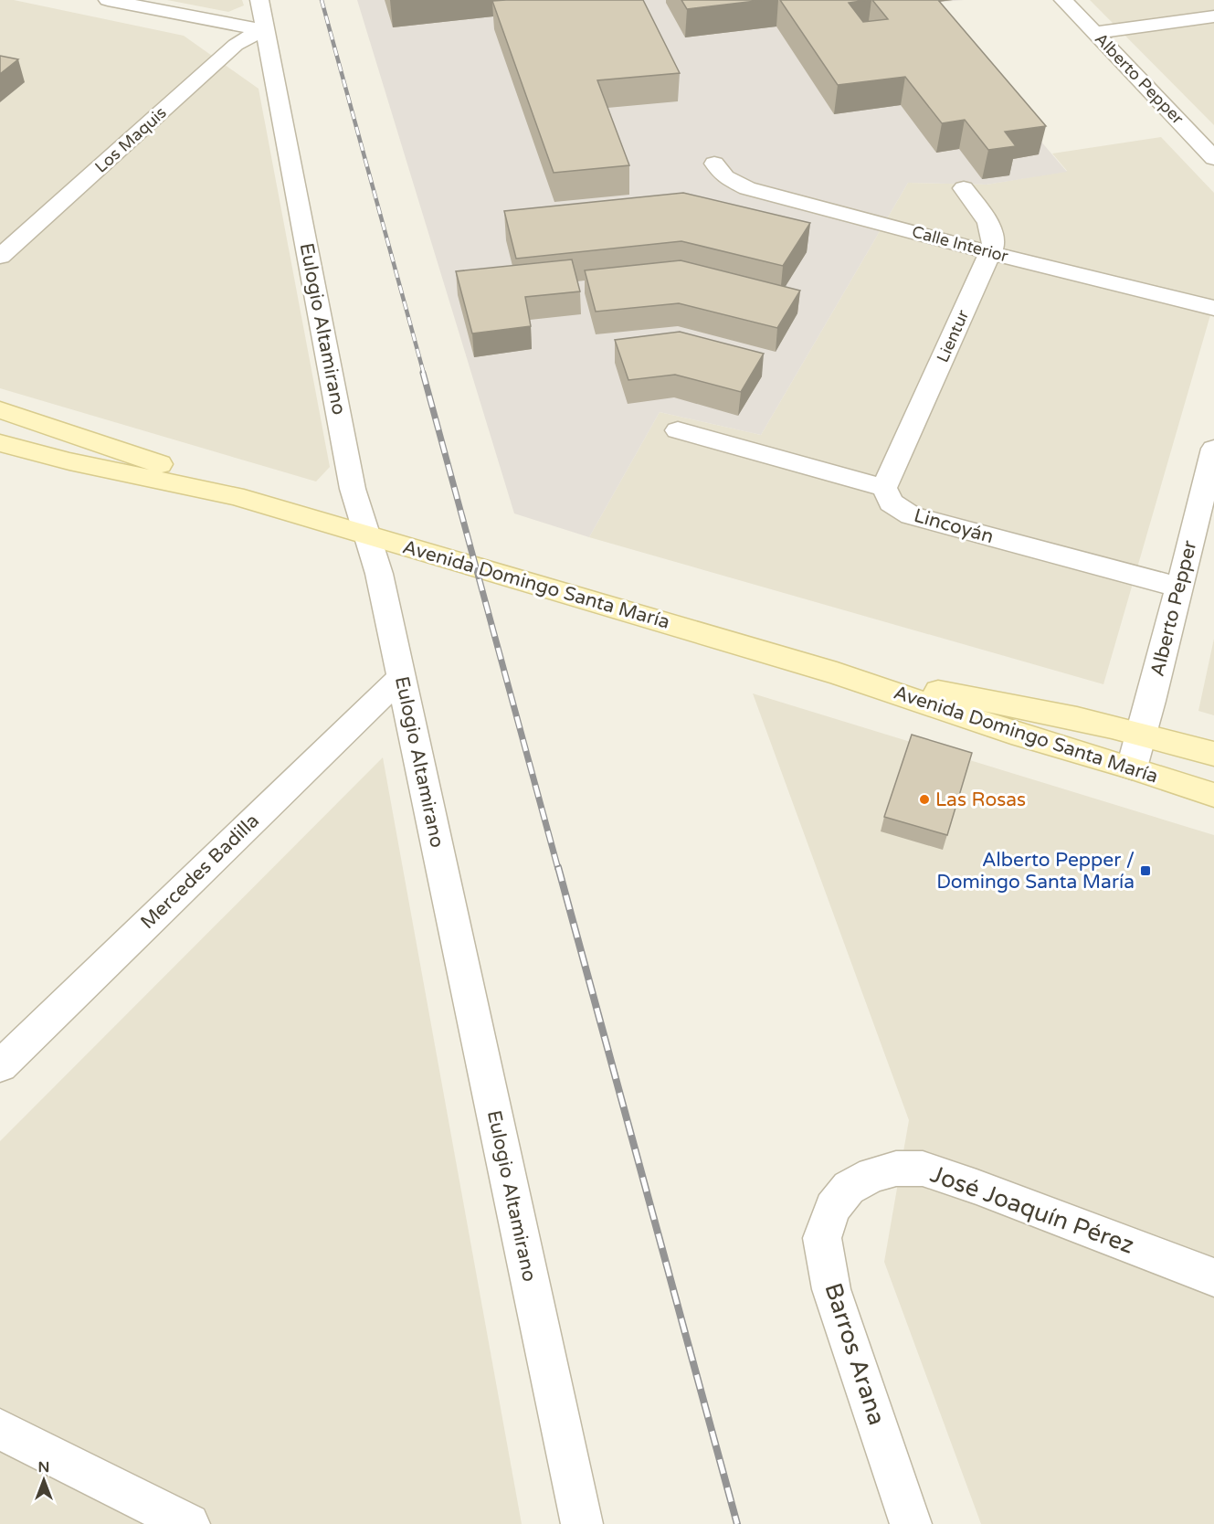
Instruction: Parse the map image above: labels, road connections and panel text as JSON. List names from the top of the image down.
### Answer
{
  "streets": {
    "main road": ["Avenida Domingo Santa María"],
    "street": [
      "Alberto Pepper",
      "Los Maquis",
      "Calle Interior",
      "Eulogio Altamirano",
      "Lientur",
      "Lincoyán",
      "Mercedes Badilla",
      "José Joaquín Pérez",
      "Barros Arana"
    ]
  },
  "crossings": [
    ["Alberto Pepper", "Lincoyán"],
    ["Alberto Pepper", "Avenida Domingo Santa María"],
    ["Los Maquis", "Eulogio Altamirano"],
    ["Calle Interior", "Lientur"],
    ["Eulogio Altamirano", "Avenida Domingo Santa María"],
    ["Eulogio Altamirano", "Mercedes Badilla"],
    ["Lientur", "Lincoyán"],
    ["José Joaquín Pérez", "Barros Arana"]
  ],
  "places": {
    "other": ["Las Rosas"],
    "transit": ["Alberto Pepper / Domingo Santa María"]
  },
  "north": "top"
}
